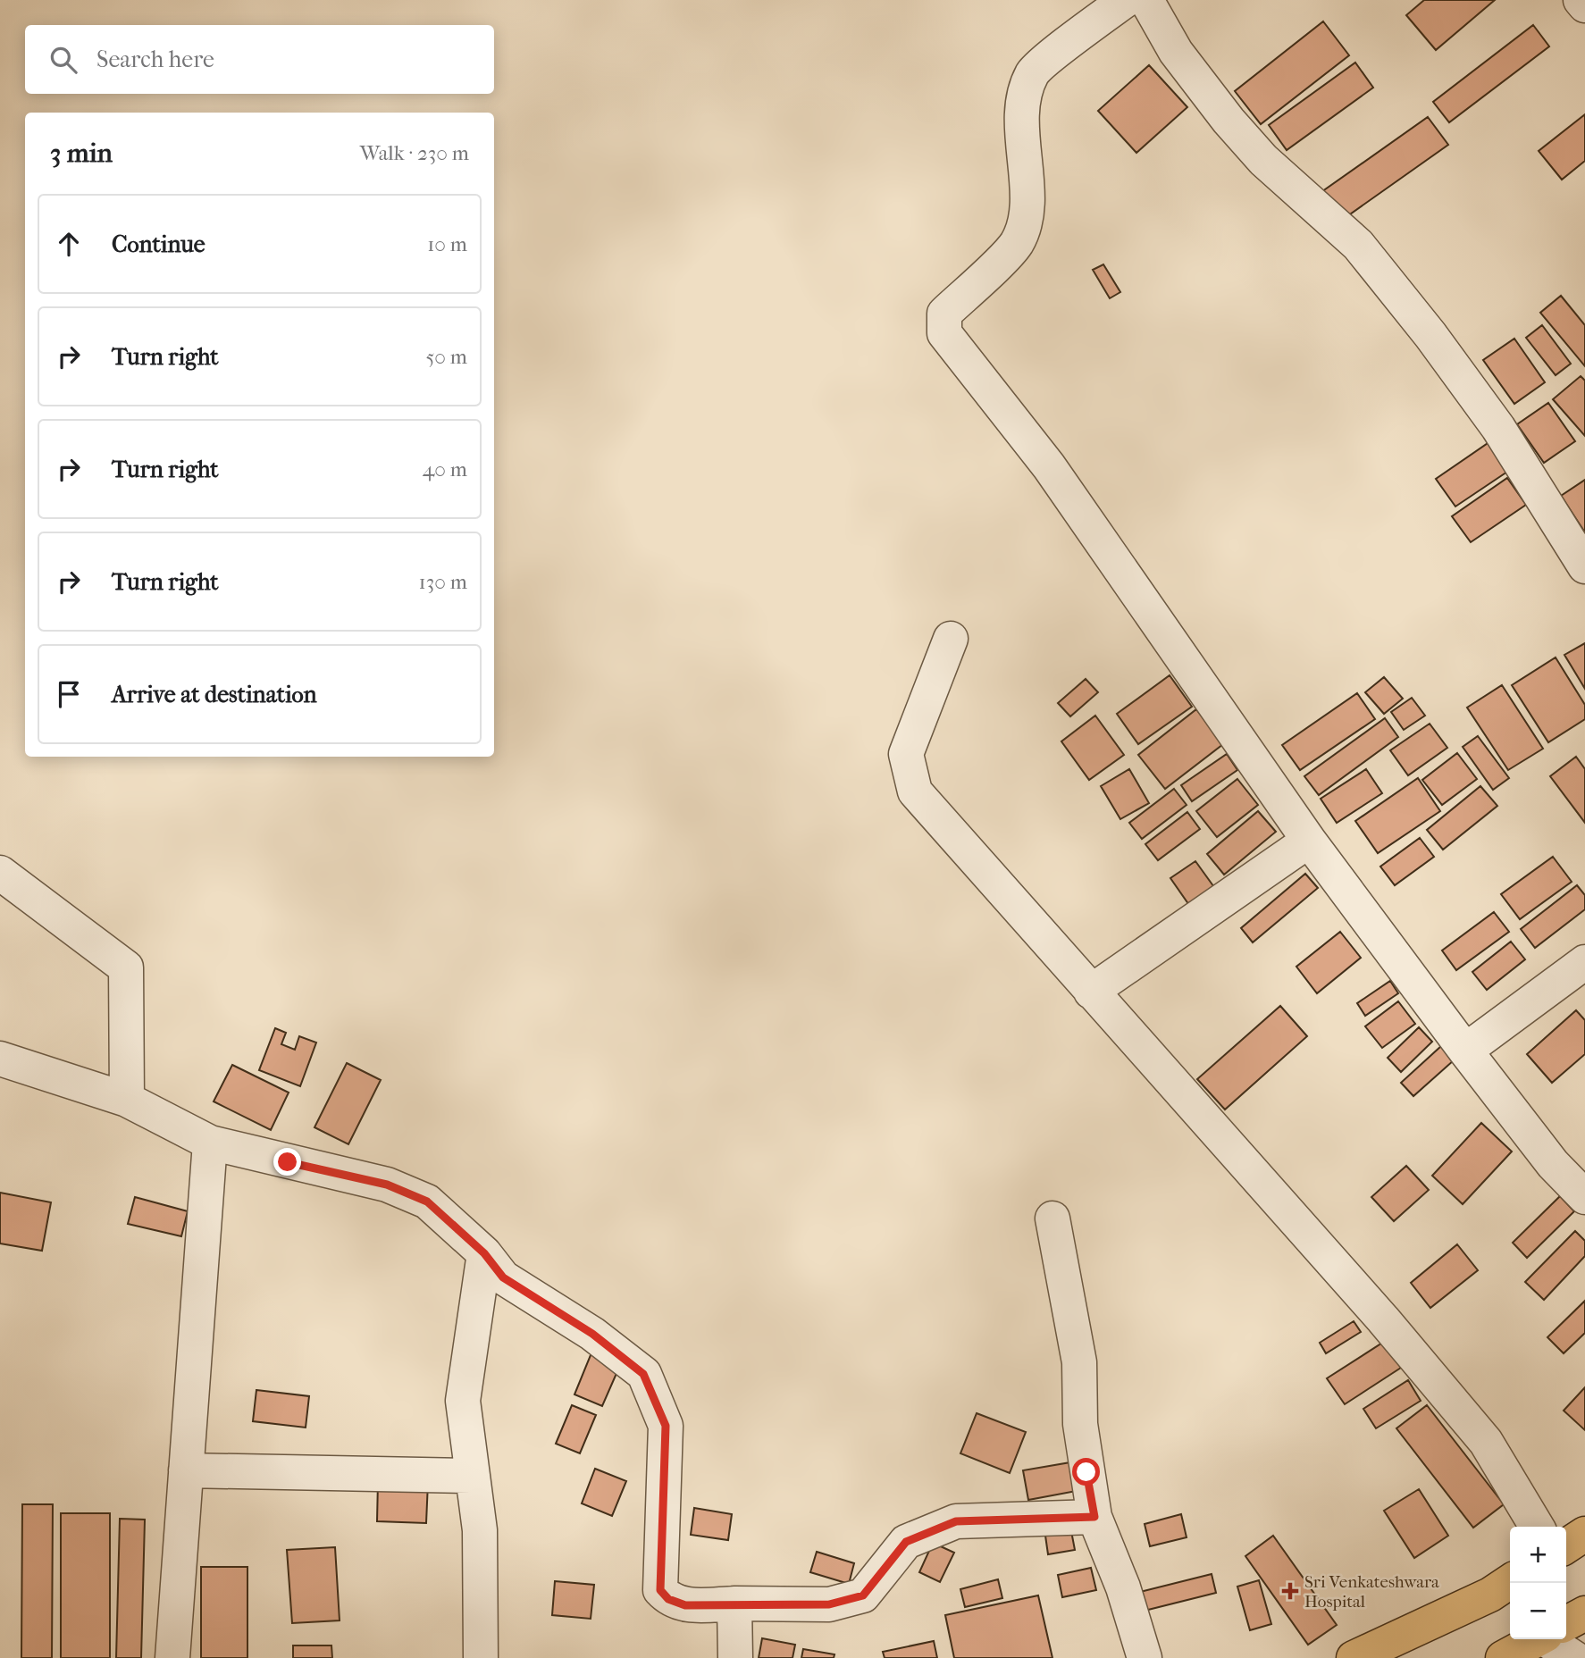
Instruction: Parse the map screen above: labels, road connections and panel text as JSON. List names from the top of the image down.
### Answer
{
  "places": {
    "health": ["Sri Venkateshwara Hospital"]
  },
  "page": {
    "search": "Search here",
    "heading": ["3 min", "Walk · 230 m"],
    "list": [
      ["Continue", "10 m"],
      ["Turn right", "50 m"],
      ["Turn right", "40 m"],
      ["Turn right", "130 m"],
      "Arrive at destination"
    ],
    "map_buttons": ["+", "−"]
  }
}
